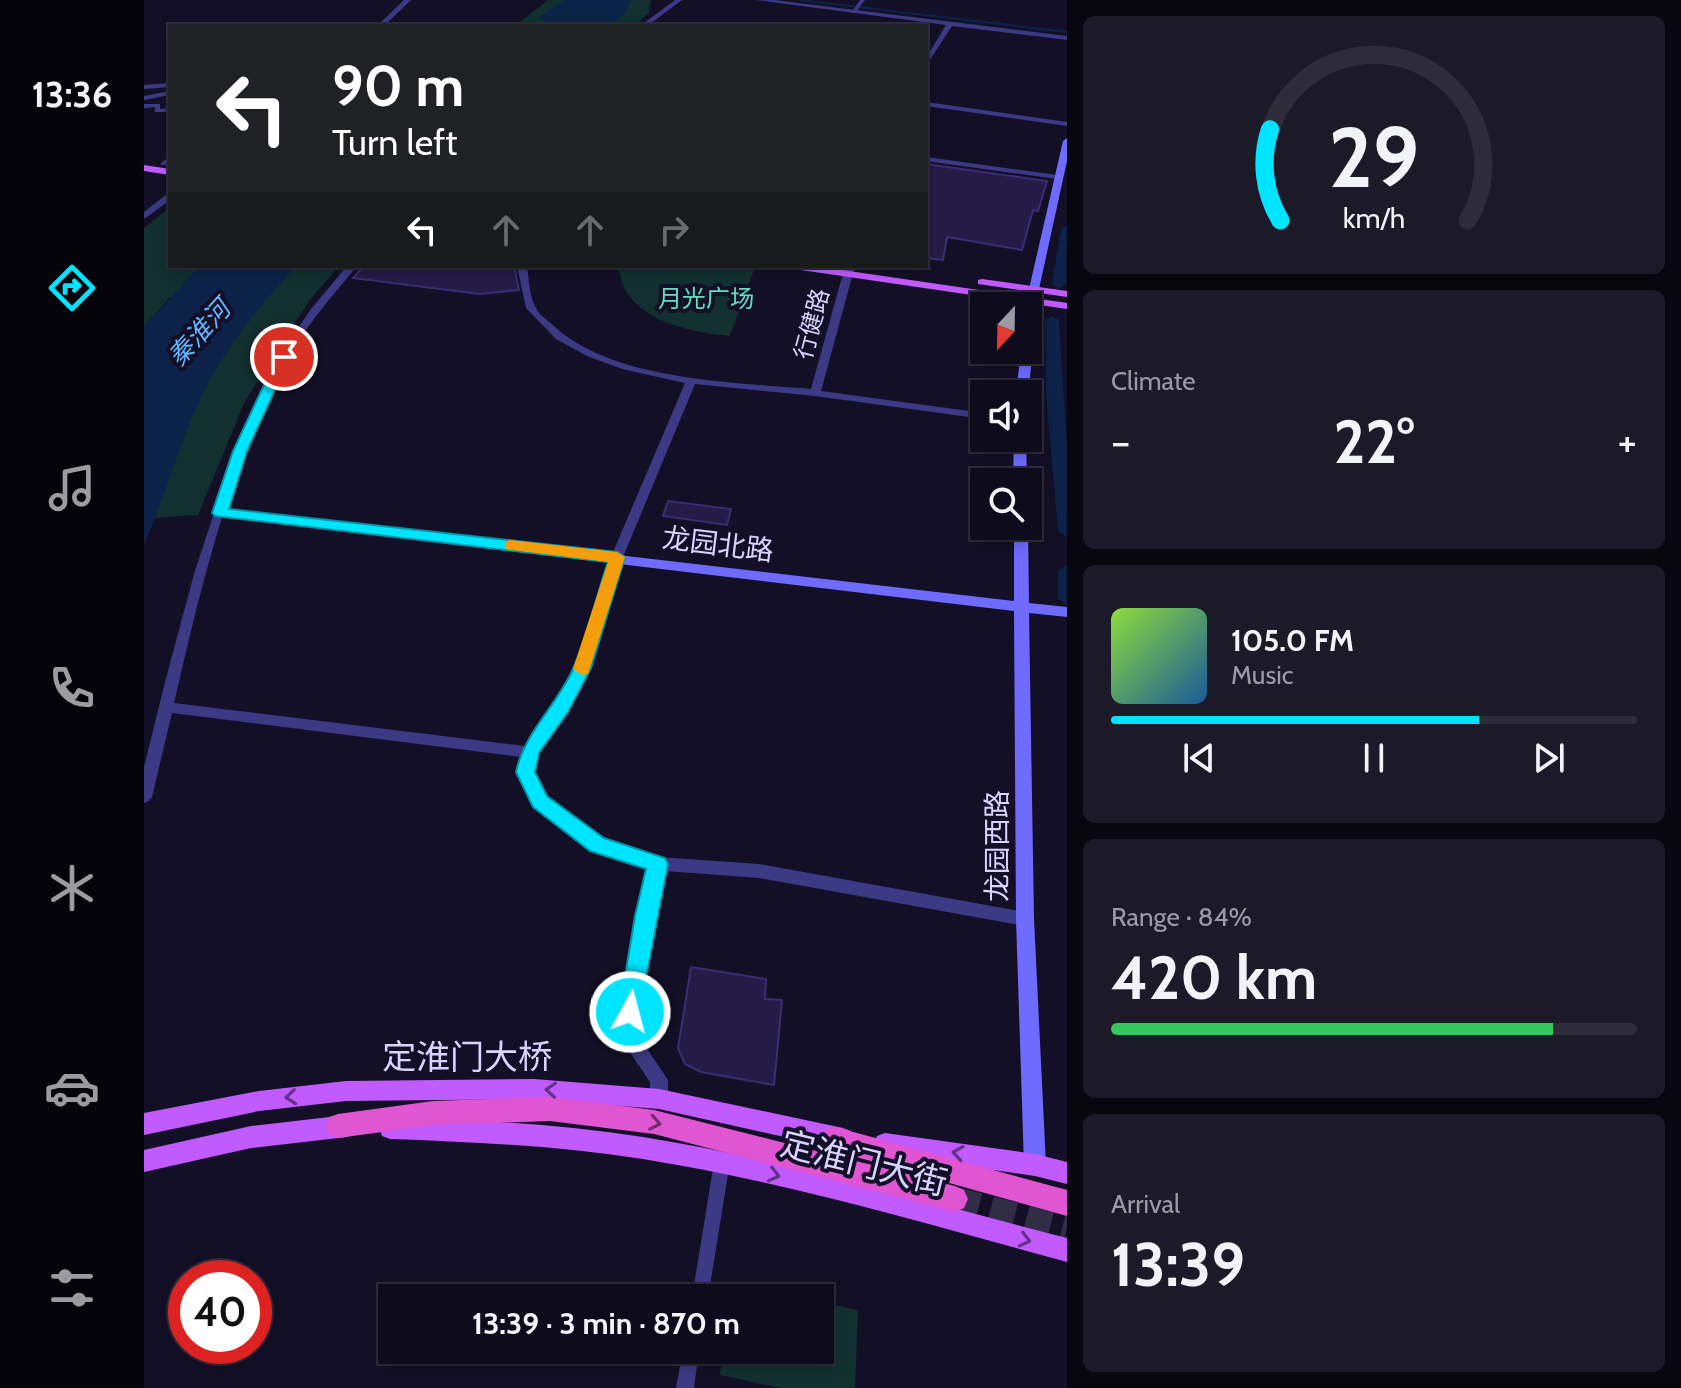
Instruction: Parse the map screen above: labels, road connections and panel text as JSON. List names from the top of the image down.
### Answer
{
  "streets": {
    "main road": [
      "龙园北路",
      "龙园西路",
      "定淮门大桥",
      "定淮门大街"
    ],
    "street": ["行健路"]
  },
  "crossings": [
    ["龙园北路", "龙园西路"],
    ["龙园西路", "定淮门大街"],
    ["定淮门大桥", "定淮门大街"]
  ],
  "water": ["秦淮河"],
  "parks": ["月光广场"],
  "north": "bottom",
  "page": {
    "tabs": "13:36",
    "turn": ["90 m", "Turn left"],
    "tile": [
      "Climate",
      ["Range · 84%", "420 km"],
      ["Arrival", "13:39"]
    ],
    "heat": ["−", "22°", "+"],
    "song": ["105.0 FM", "Music"],
    "limit": "40",
    "trip": "13:39 · 3 min · 870 m",
    "gauge": ["29", "km/h"]
  }
}
